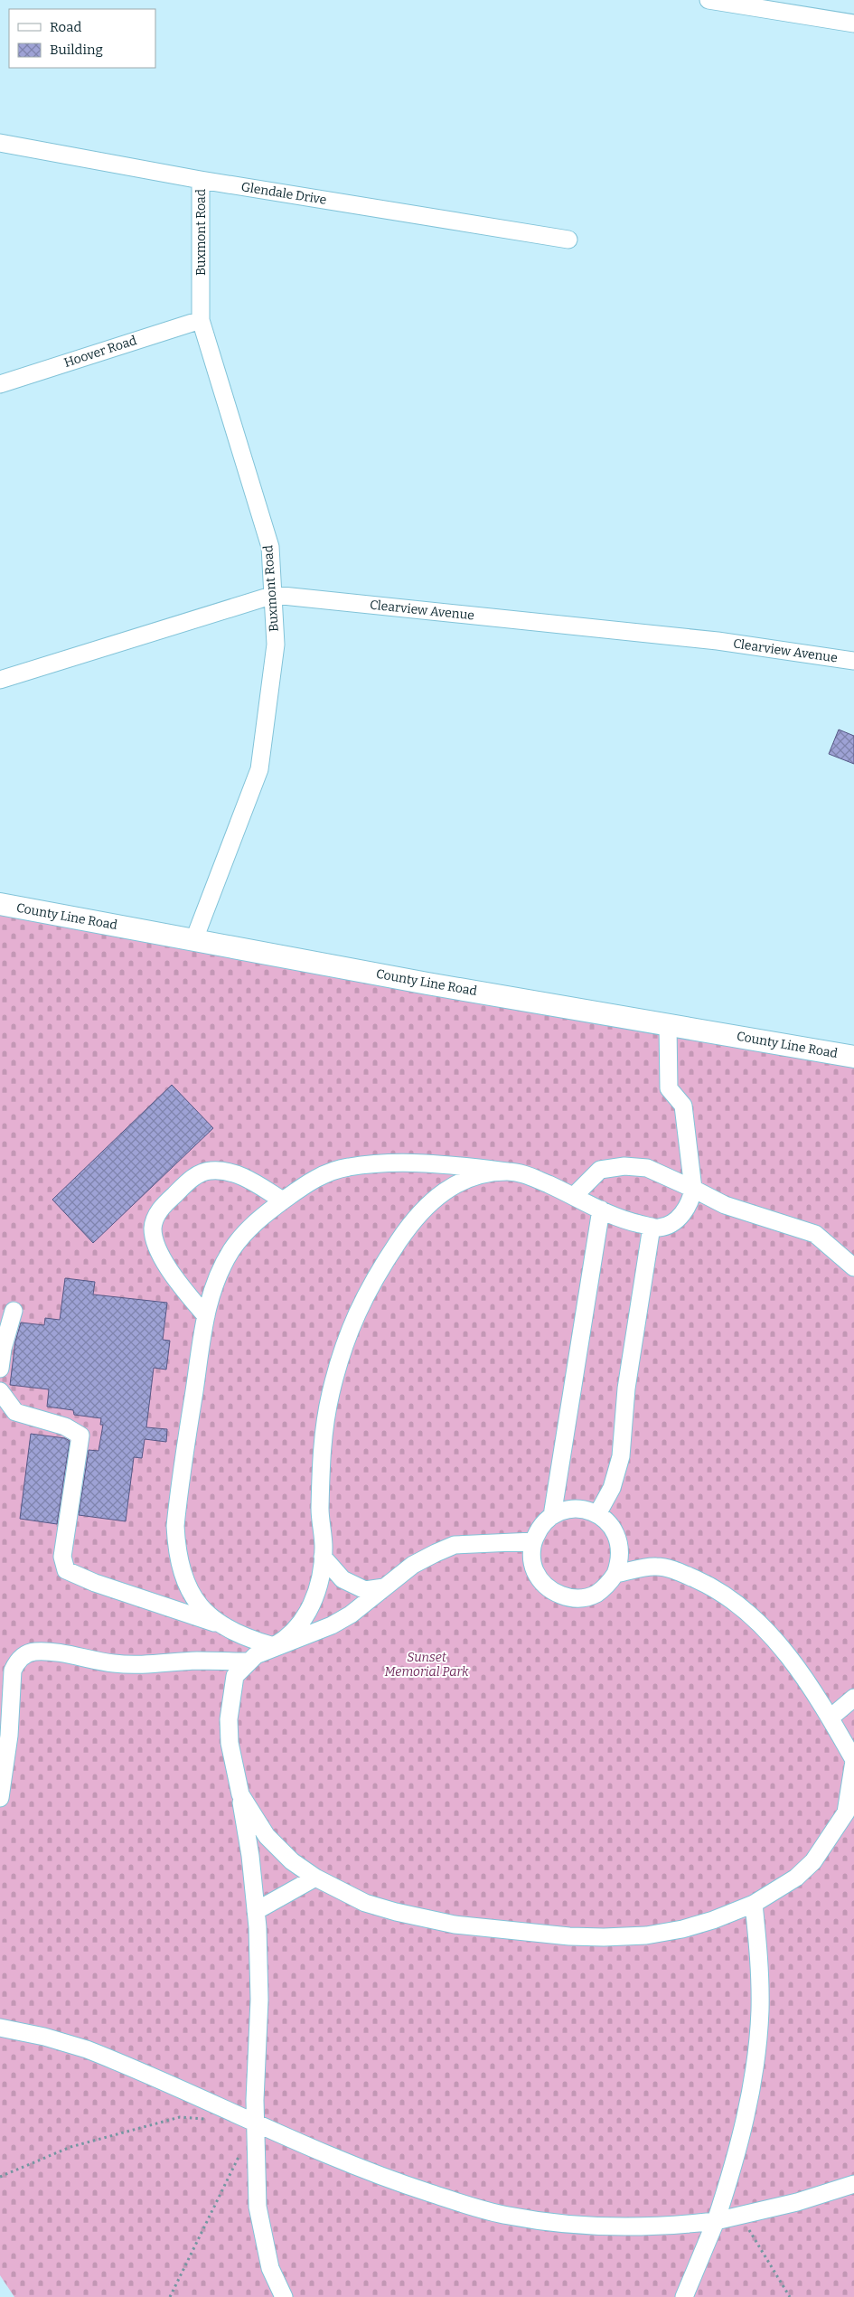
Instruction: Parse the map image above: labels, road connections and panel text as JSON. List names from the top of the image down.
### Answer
{
  "streets": {
    "main road": ["County Line Road"],
    "street": [
      "Glendale Drive",
      "Buxmont Road",
      "Hoover Road",
      "Clearview Avenue"
    ]
  },
  "crossings": [
    ["Glendale Drive", "Buxmont Road"],
    ["Buxmont Road", "Hoover Road"],
    ["Buxmont Road", "Clearview Avenue"],
    ["Buxmont Road", "County Line Road"]
  ],
  "parks": ["Sunset Memorial Park"],
  "legend": ["Road", "Building"]
}
